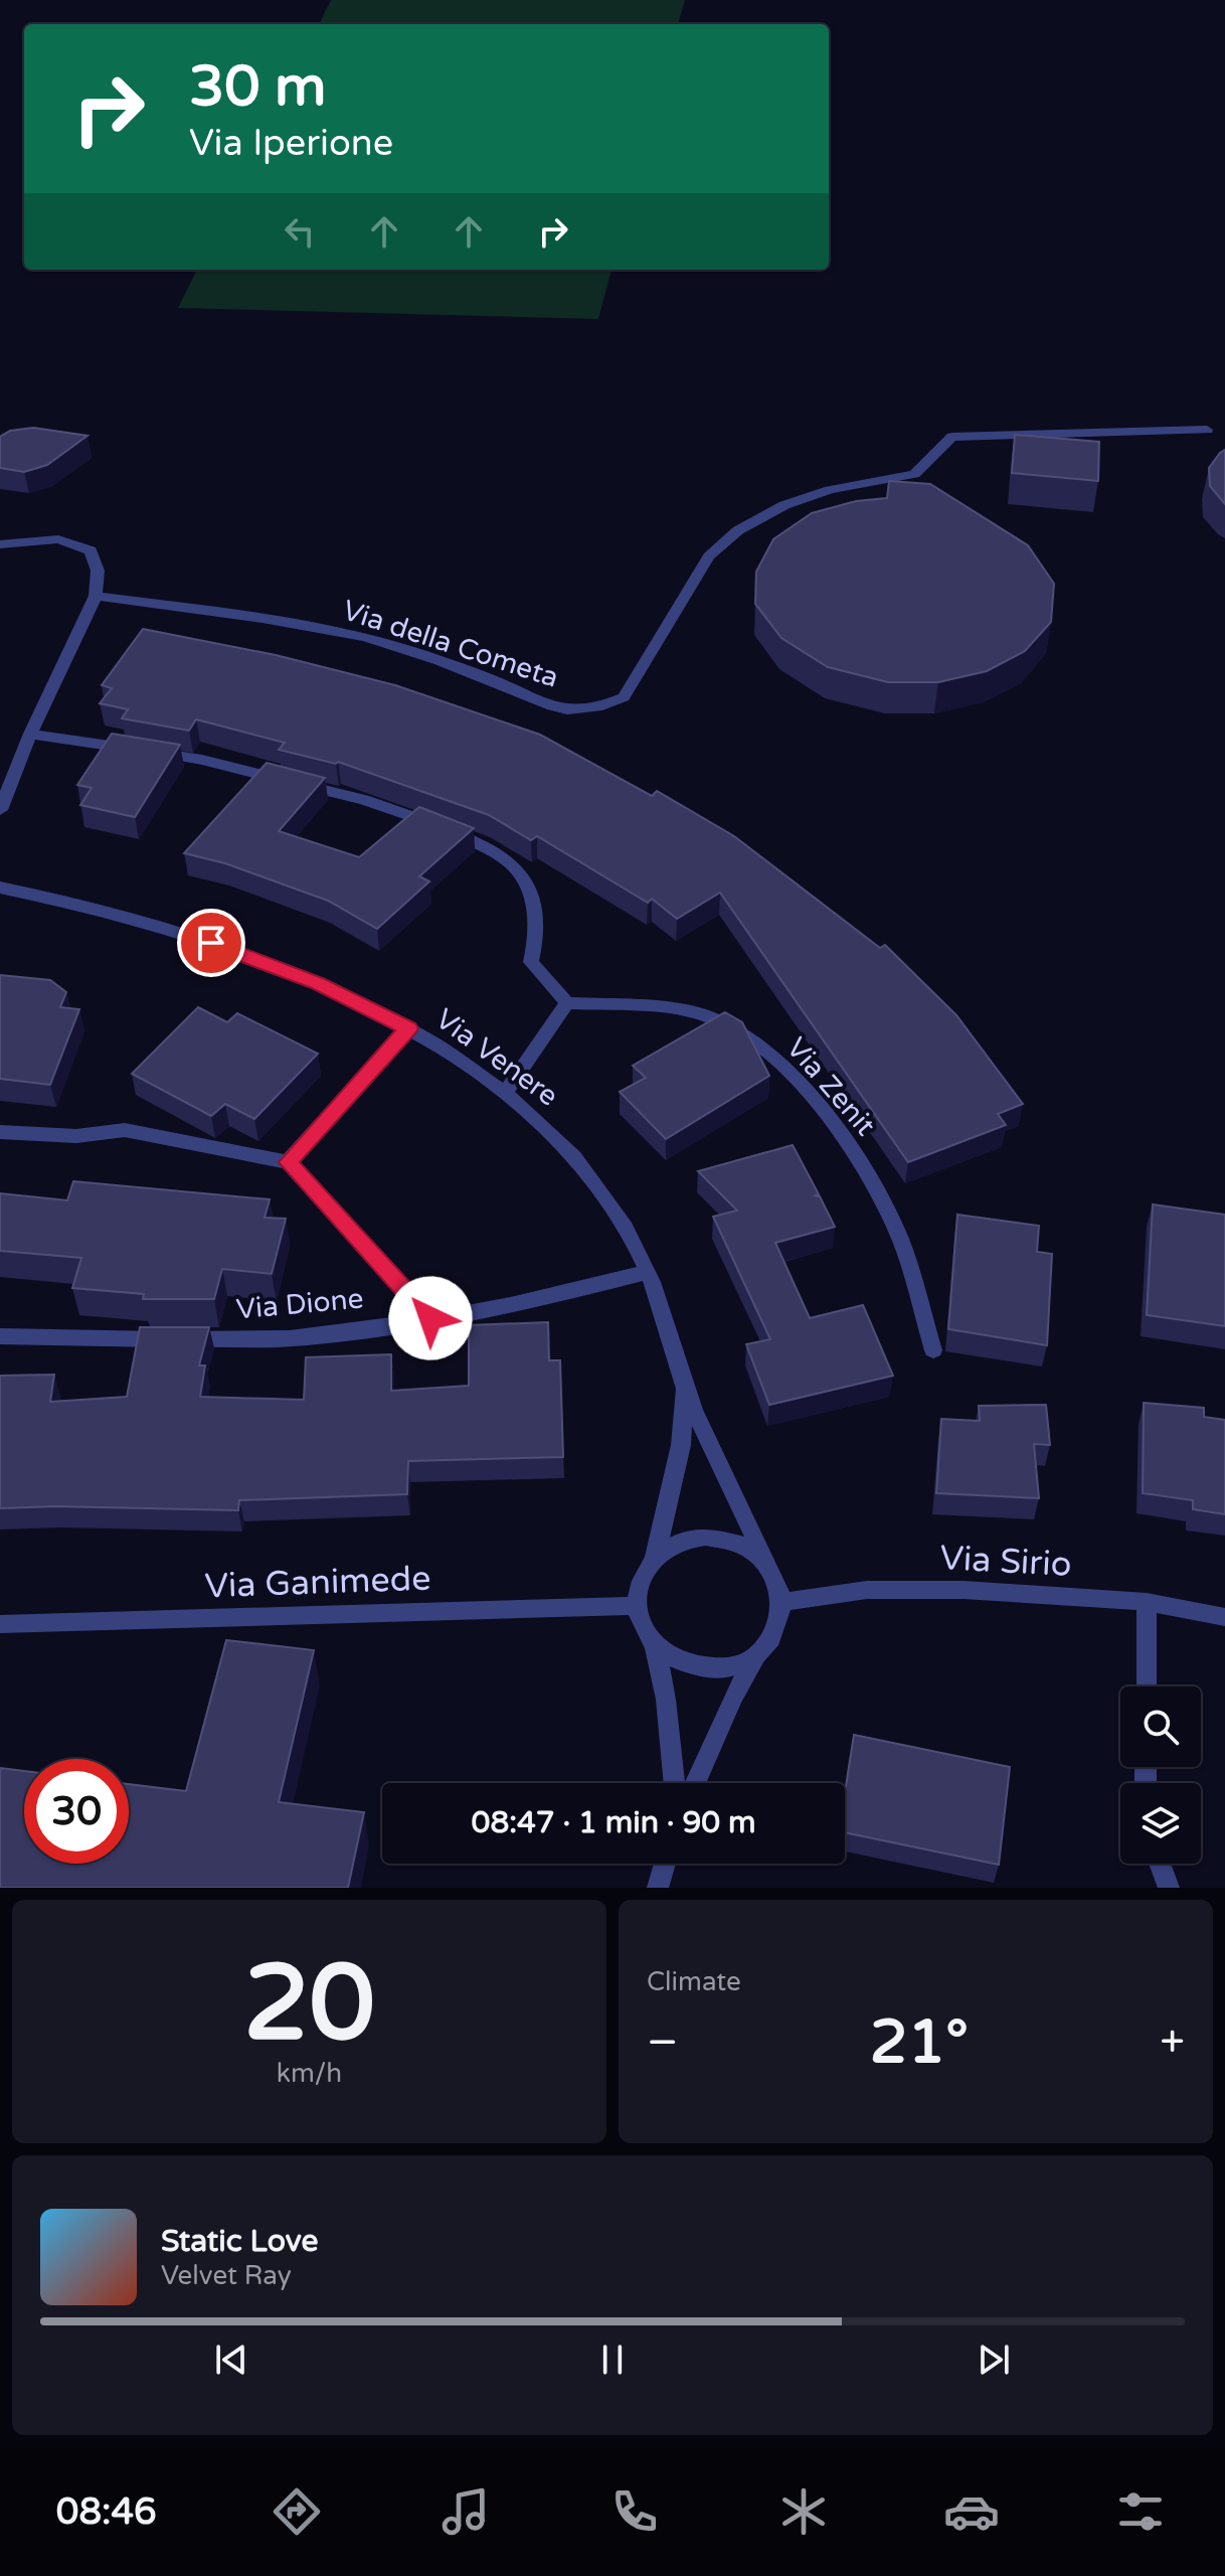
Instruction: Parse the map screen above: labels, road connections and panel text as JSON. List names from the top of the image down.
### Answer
{
  "streets": {
    "street": [
      "Via della Cometa",
      "Via Venere",
      "Via Zenit",
      "Via Dione",
      "Via Sirio",
      "Via Ganimede"
    ]
  },
  "crossings": [
    ["Via Venere", "Via Dione"],
    ["Via Venere", "Via Sirio"],
    ["Via Venere", "Via Ganimede"],
    ["Via Sirio", "Via Ganimede"]
  ],
  "page": {
    "turn": ["30 m", "Via Iperione"],
    "limit": "30",
    "trip": "08:47 · 1 min · 90 m",
    "tile": [
      ["20", "km/h"],
      "Climate"
    ],
    "heat": ["−", "21°", "+"],
    "song": ["Static Love", "Velvet Ray"],
    "tabs": "08:46"
  }
}
